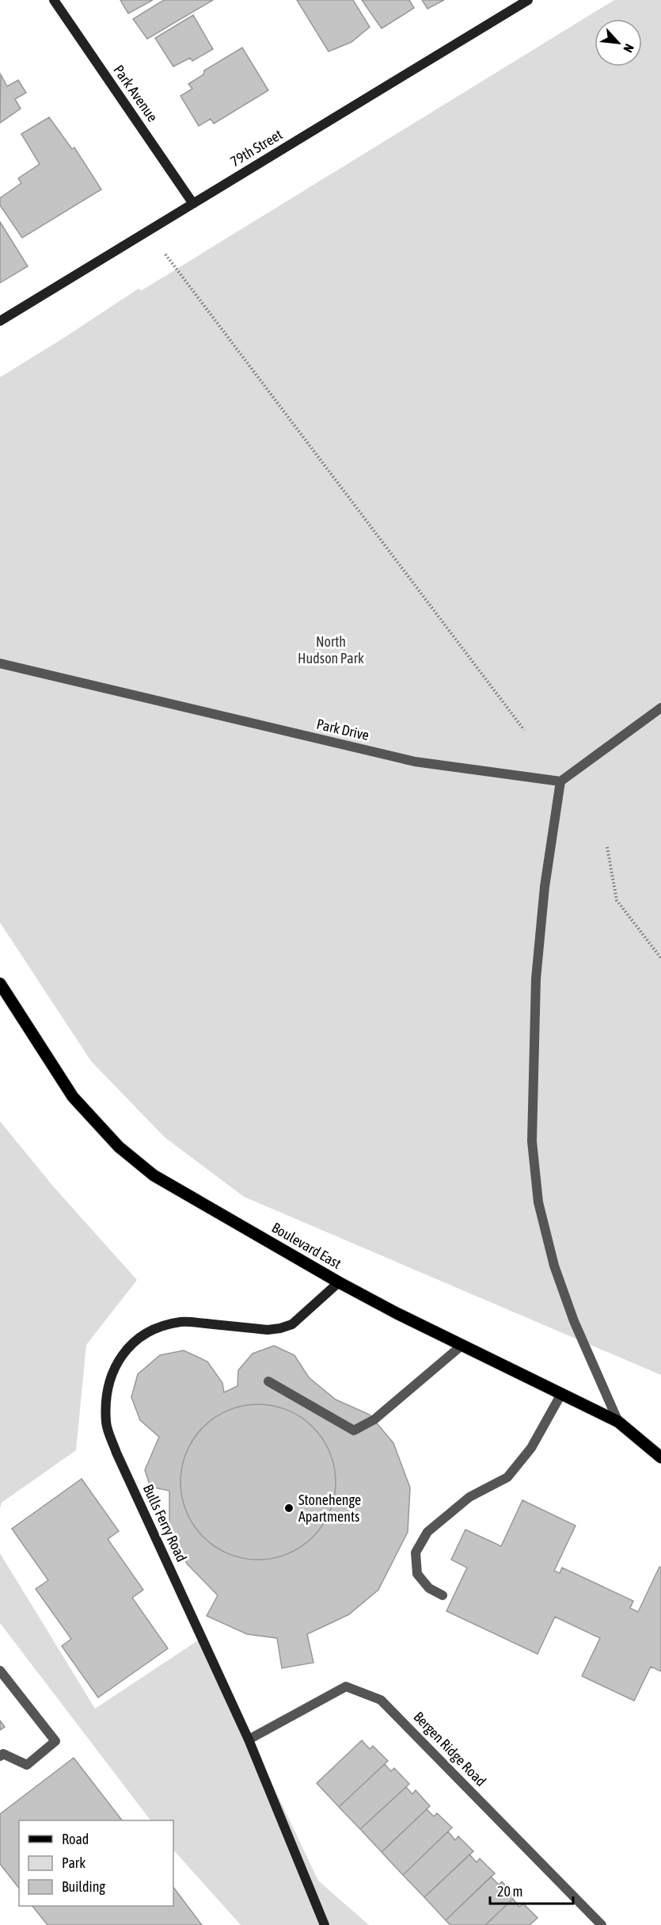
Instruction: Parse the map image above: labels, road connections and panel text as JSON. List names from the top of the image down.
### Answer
{
  "streets": {
    "main road": ["Boulevard East"],
    "street": [
      "Park Avenue",
      "79th Street",
      "Park Drive",
      "Bulls Ferry Road",
      "Bergen Ridge Road"
    ]
  },
  "crossings": [
    ["Park Avenue", "79th Street"],
    ["Boulevard East", "Bulls Ferry Road"],
    ["Bulls Ferry Road", "Bergen Ridge Road"]
  ],
  "parks": ["North Hudson Park"],
  "places": ["Stonehenge Apartments"],
  "legend": ["Road", "Park", "Building"],
  "scale_bar": "20 m",
  "north": "bottom right"
}
